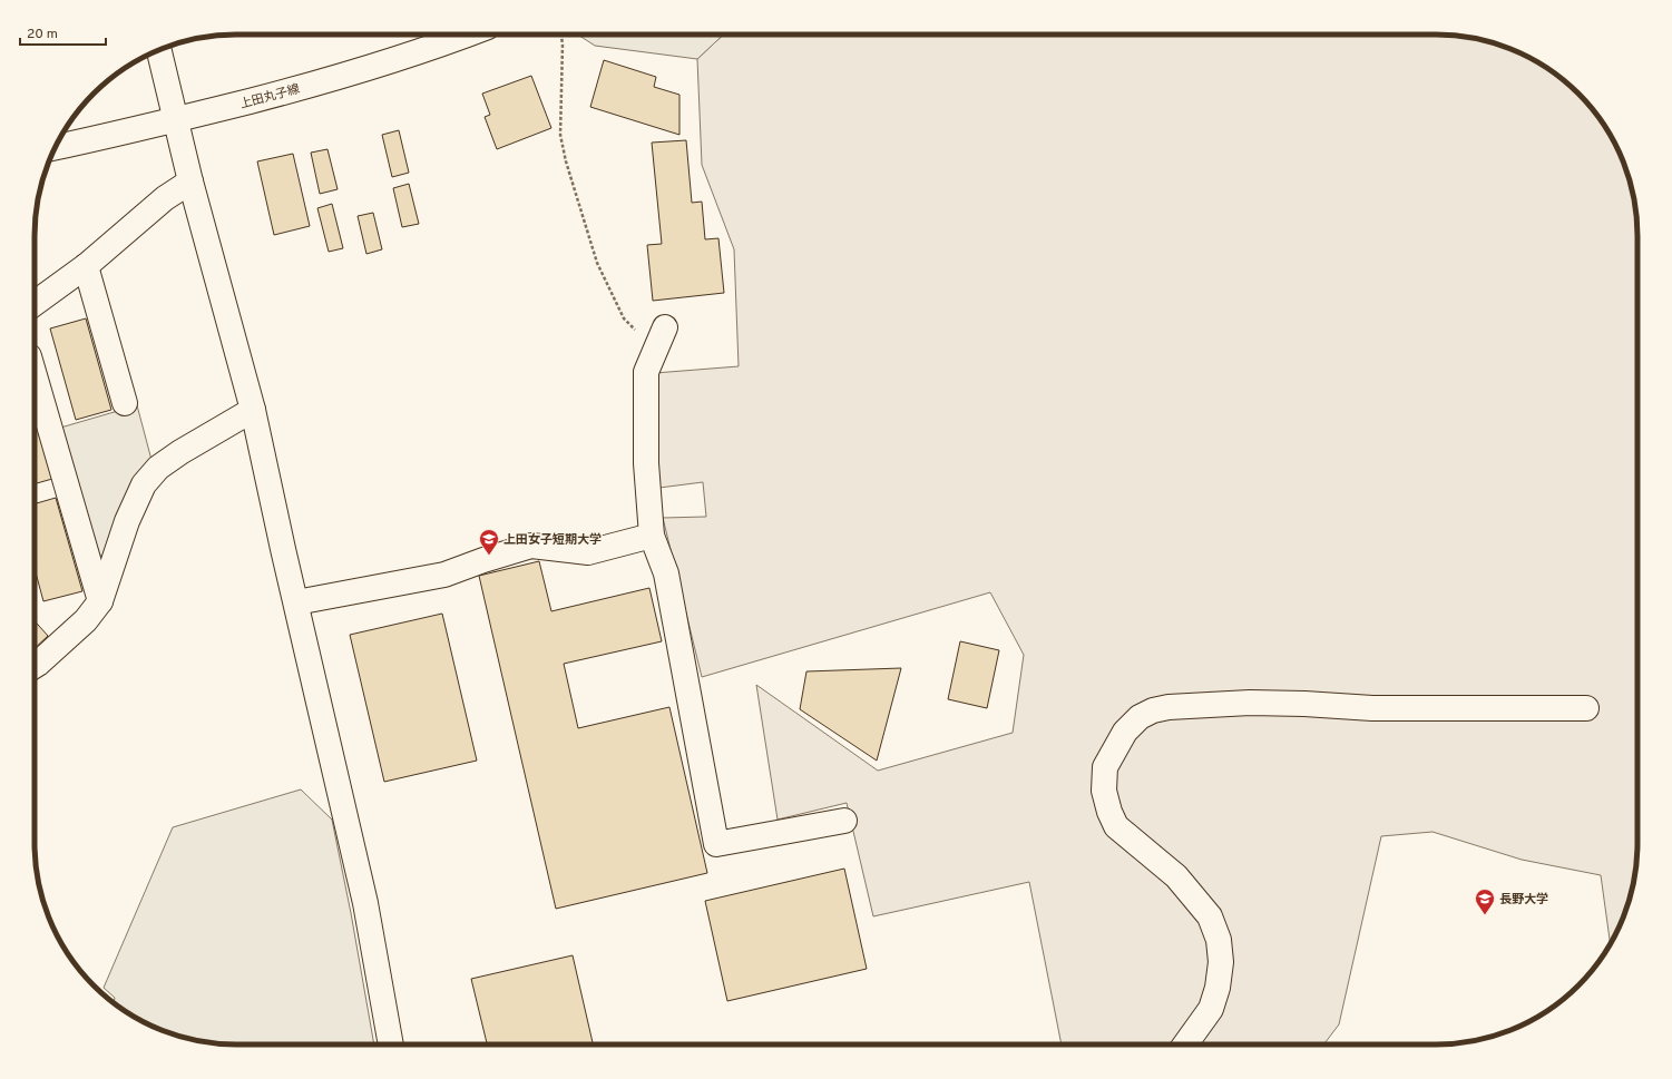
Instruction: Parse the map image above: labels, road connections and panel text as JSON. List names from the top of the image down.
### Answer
{
  "streets": {
    "street": ["上田丸子線"]
  },
  "places": {
    "school or university": ["上田女子短期大学", "長野大学"]
  },
  "scale_bar": "20 m"
}
